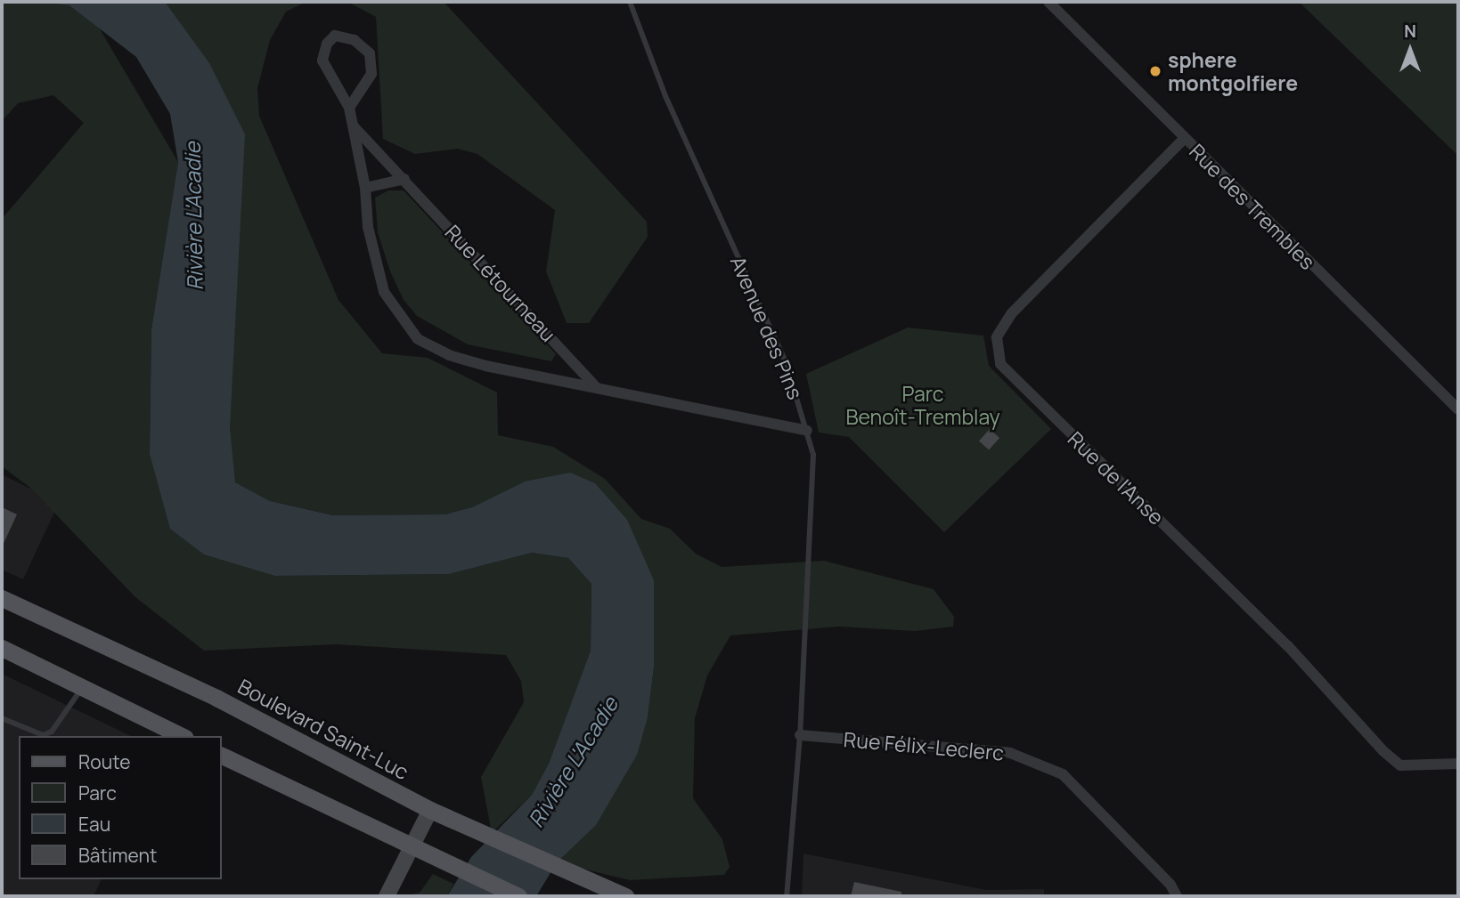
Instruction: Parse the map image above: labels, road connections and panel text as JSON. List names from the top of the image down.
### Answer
{
  "streets": {
    "main road": ["Boulevard Saint-Luc"],
    "street": [
      "Rue des Trembles",
      "Rue Létourneau",
      "Rue de l'Anse",
      "Rue Félix-Leclerc"
    ],
    "lane": ["Avenue des Pins"]
  },
  "crossings": [
    ["Rue des Trembles", "Rue de l'Anse"],
    ["Rue Létourneau", "Avenue des Pins"],
    ["Avenue des Pins", "Rue Félix-Leclerc"]
  ],
  "water": ["Rivière L'Acadie"],
  "parks": ["Parc Benoît-Tremblay"],
  "places": ["sphere montgolfiere"],
  "legend": [
    "Route",
    "Parc",
    "Eau",
    "Bâtiment"
  ],
  "north": "top"
}
